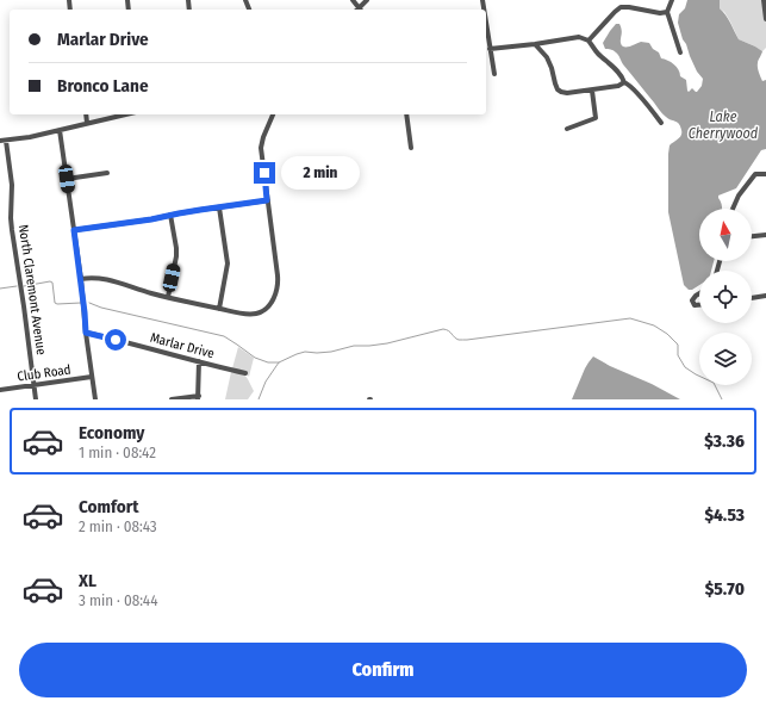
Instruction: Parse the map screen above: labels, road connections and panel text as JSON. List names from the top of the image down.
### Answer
{
  "streets": {
    "street": ["North Claremont Avenue", "Marlar Drive", "Club Road"]
  },
  "crossings": [
    ["North Claremont Avenue", "Club Road"]
  ],
  "water": ["Lake Cherrywood"],
  "north": "top",
  "page": {
    "banner": ["Marlar Drive", "Bronco Lane"],
    "bubble": "2 min",
    "list": [
      {
        "name": "Economy",
        "note": "1 min · 08:42",
        "value": "$3.36"
      },
      {
        "name": "Comfort",
        "note": "2 min · 08:43",
        "value": "$4.53"
      },
      {
        "name": "XL",
        "note": "3 min · 08:44",
        "value": "$5.70"
      }
    ],
    "buttons": "Confirm"
  }
}
